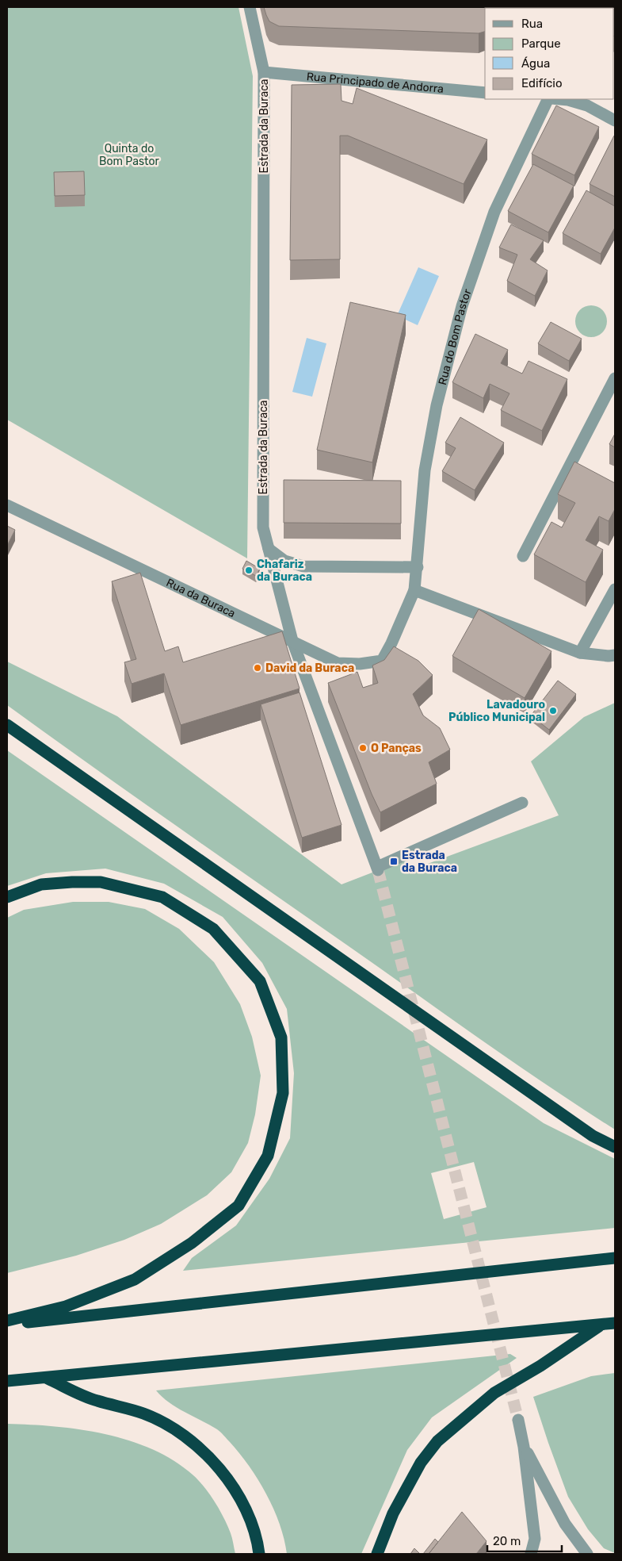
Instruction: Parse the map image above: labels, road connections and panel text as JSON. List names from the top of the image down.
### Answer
{
  "streets": {
    "street": [
      "Rua Principado de Andorra",
      "Estrada da Buraca",
      "Rua do Bom Pastor",
      "Rua da Buraca"
    ]
  },
  "crossings": [
    ["Rua Principado de Andorra", "Estrada da Buraca"],
    ["Estrada da Buraca", "Rua da Buraca"],
    ["Rua do Bom Pastor", "Rua da Buraca"]
  ],
  "parks": ["Quinta do Bom Pastor"],
  "places": {
    "other": [
      "Chafariz da Buraca",
      "David da Buraca",
      "Lavadouro Público Municipal",
      "O Panças"
    ],
    "transit": ["Estrada da Buraca"]
  },
  "legend": [
    "Rua",
    "Parque",
    "Água",
    "Edifício"
  ],
  "scale_bar": "20 m"
}
